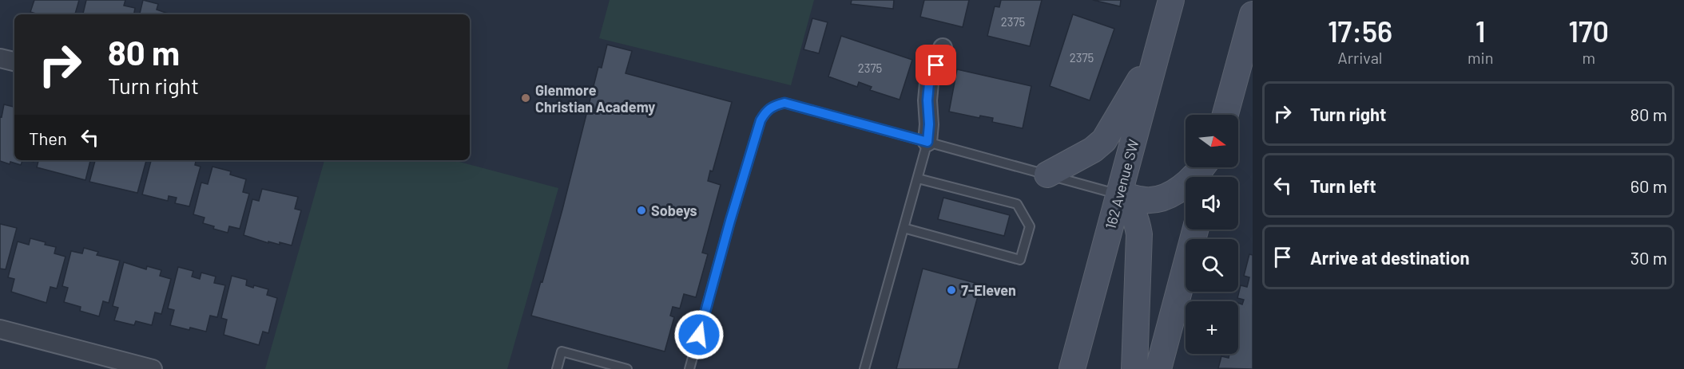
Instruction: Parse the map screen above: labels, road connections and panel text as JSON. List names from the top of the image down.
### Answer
{
  "streets": {
    "main road": ["162 Avenue SW"]
  },
  "places": ["Glenmore Christian Academy", "Sobeys", "7-Eleven"],
  "house_numbers": ["2375", "2375", "2375"],
  "north": "right",
  "page": {
    "eta": [
      "17:56",
      "Arrival",
      "1",
      "min",
      "170",
      "m"
    ],
    "turn": ["80 m", "Turn right"],
    "list": [
      {
        "name": "Turn right",
        "value": "80 m"
      },
      {
        "name": "Turn left",
        "value": "60 m"
      },
      {
        "name": "Arrive at destination",
        "value": "30 m"
      }
    ],
    "map_buttons": "+",
    "then": "Then"
  }
}
